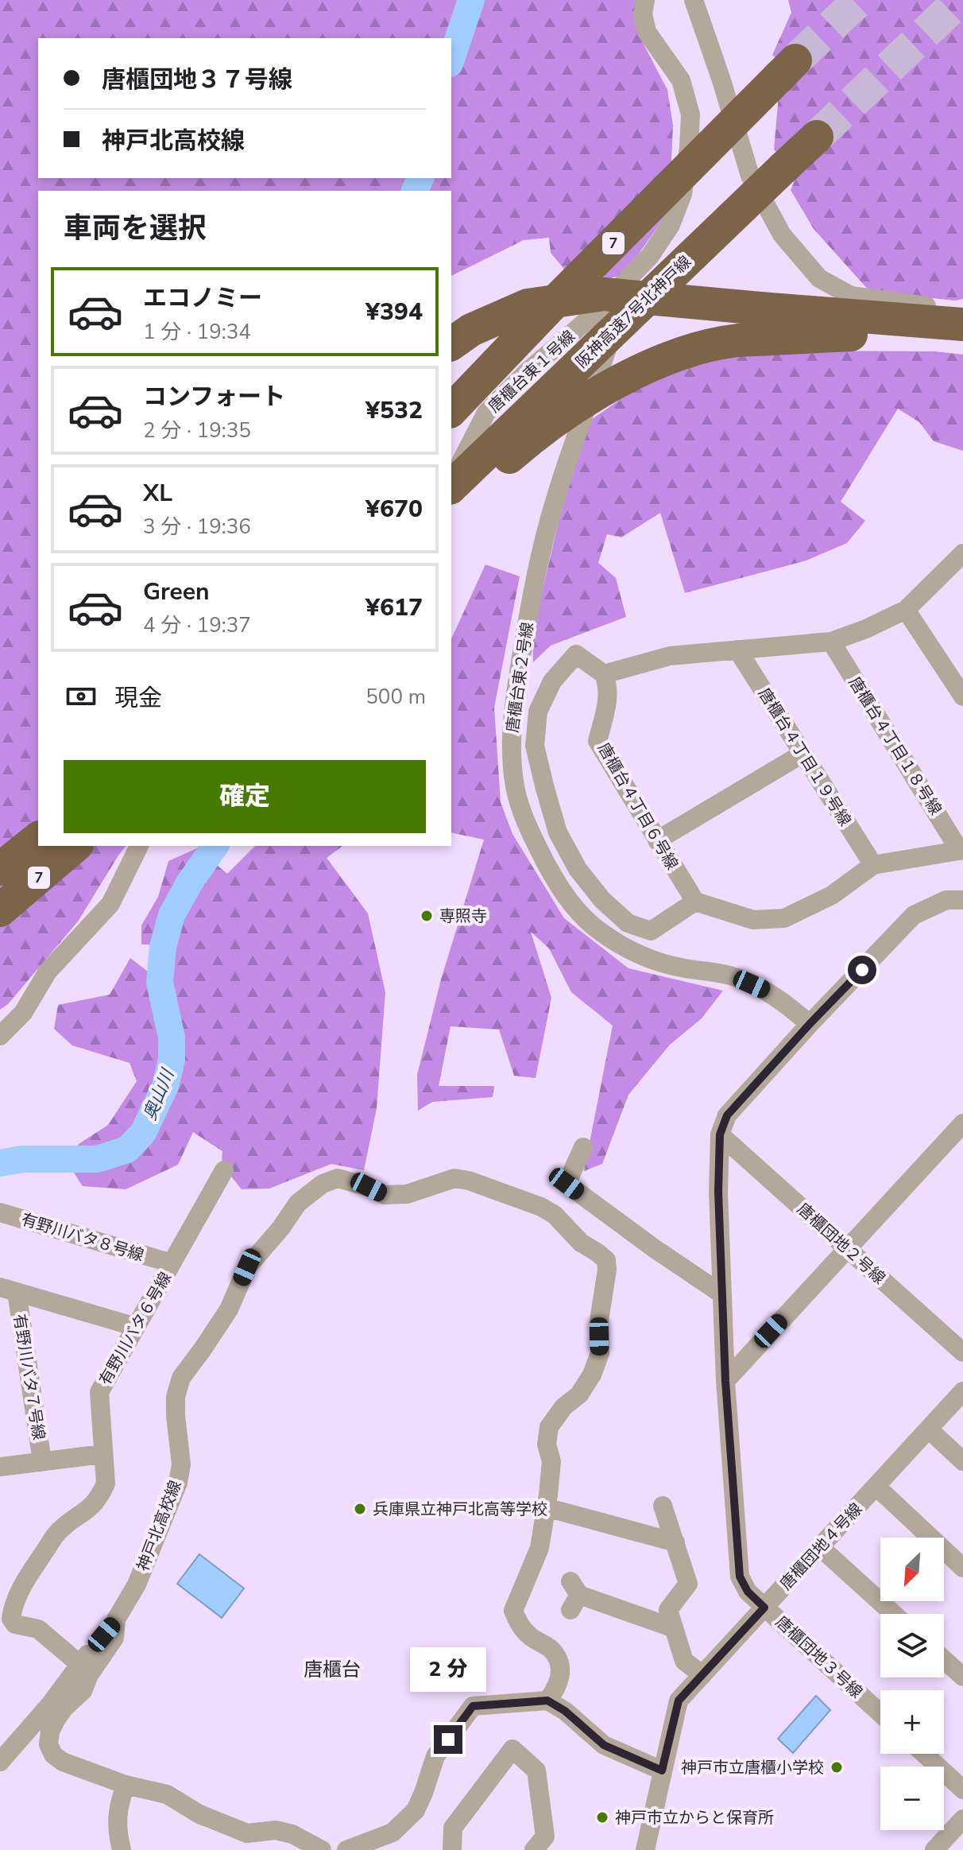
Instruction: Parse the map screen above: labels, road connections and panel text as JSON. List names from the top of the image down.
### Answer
{
  "streets": {
    "highway": ["7", "阪神高速7号北神戸線"],
    "street": [
      "唐櫃台東１号線",
      "唐櫃台東２号線",
      "唐櫃台４丁目１８号線",
      "唐櫃台４丁目１９号線",
      "唐櫃台４丁目６号線",
      "有野川バタ８号線",
      "唐櫃団地２号線",
      "有野川バタ６号線",
      "有野川バタ７号線",
      "神戸北高校線",
      "唐櫃団地４号線",
      "唐櫃団地３号線"
    ]
  },
  "crossings": [
    ["唐櫃台東１号線", "唐櫃台東２号線"],
    ["有野川バタ８号線", "有野川バタ６号線"],
    ["唐櫃団地２号線", "唐櫃団地３号線"],
    ["唐櫃団地４号線", "唐櫃団地３号線"]
  ],
  "districts": ["唐櫃台"],
  "water": ["奥山川"],
  "places": [
    "専照寺",
    "兵庫県立神戸北高等学校",
    "神戸市立唐櫃小学校",
    "神戸市立からと保育所"
  ],
  "north": "bottom left",
  "page": {
    "banner": ["唐櫃団地３７号線", "神戸北高校線"],
    "heading": "車両を選択",
    "list": [
      {
        "name": "エコノミー",
        "note": "1 分 · 19:34",
        "value": "¥394"
      },
      {
        "name": "コンフォート",
        "note": "2 分 · 19:35",
        "value": "¥532"
      },
      {
        "name": "XL",
        "note": "3 分 · 19:36",
        "value": "¥670"
      },
      {
        "name": "Green",
        "note": "4 分 · 19:37",
        "value": "¥617"
      }
    ],
    "pay": ["現金", "500 m"],
    "buttons": "確定",
    "map_buttons": ["+", "−"],
    "bubble": "2 分"
  }
}
